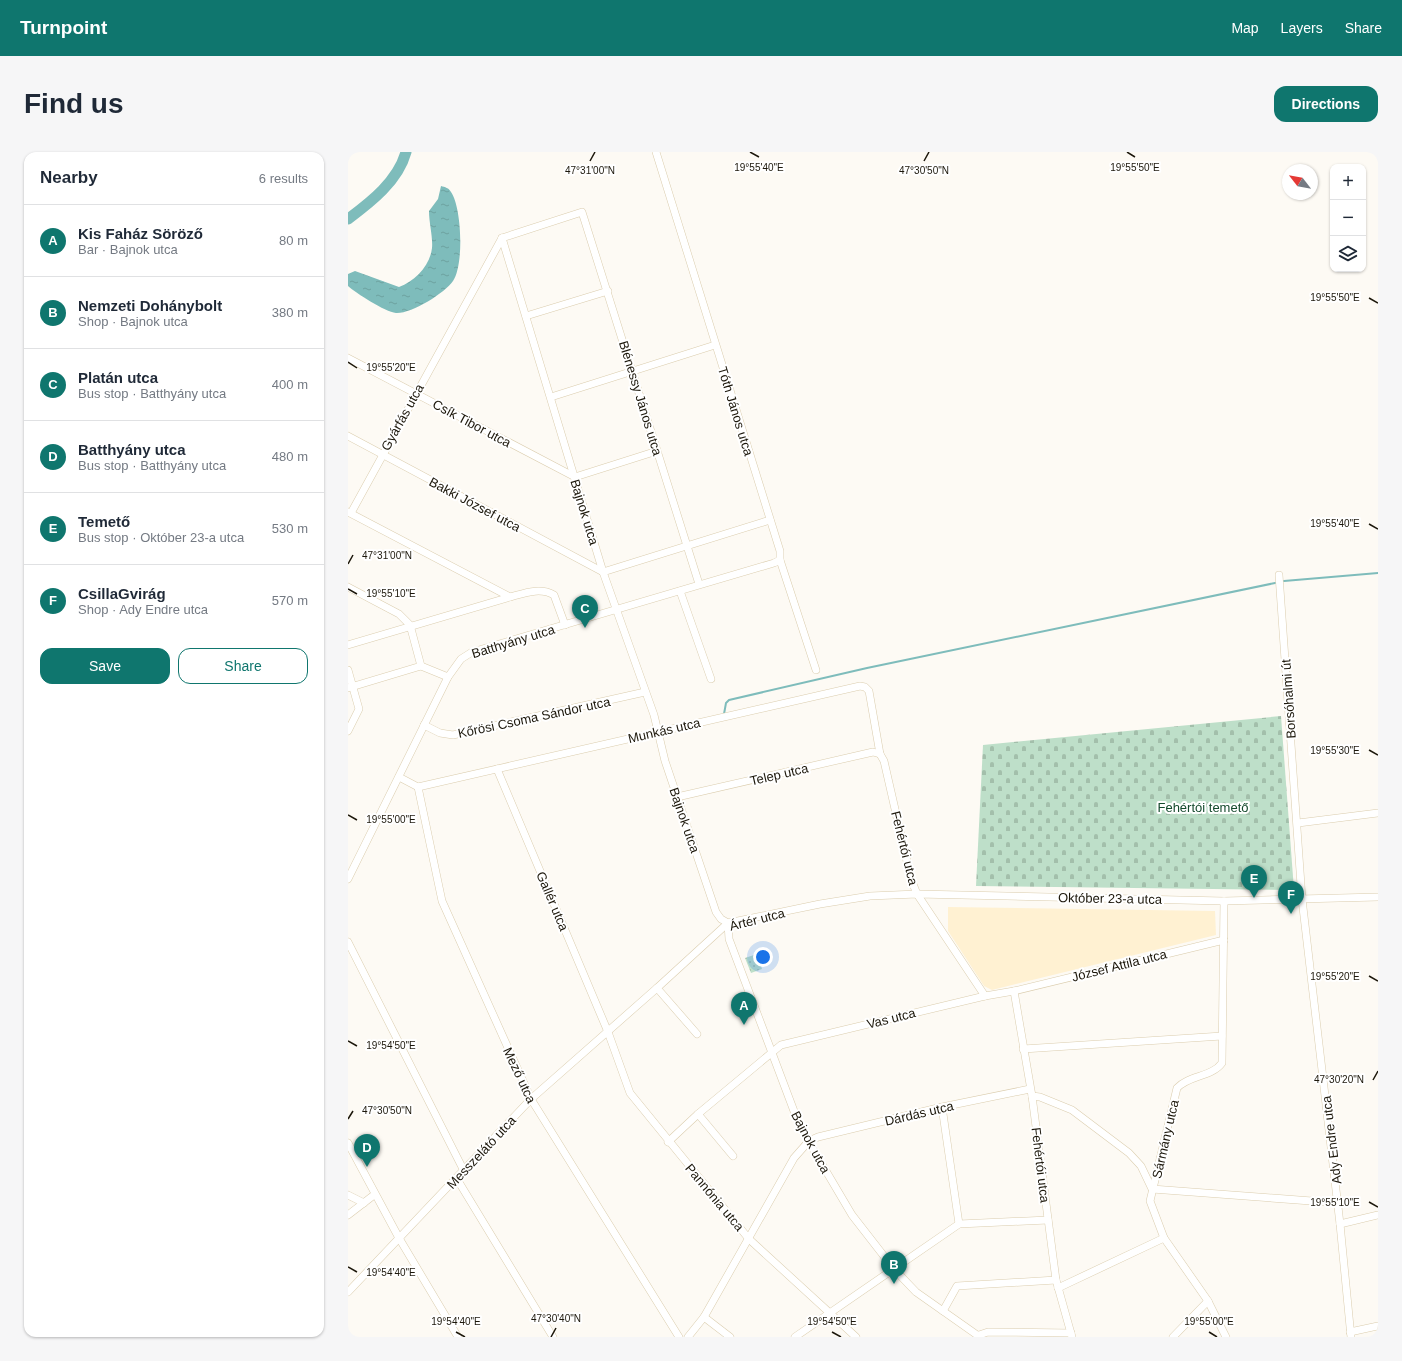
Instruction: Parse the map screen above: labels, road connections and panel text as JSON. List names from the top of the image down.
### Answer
{
  "streets": {
    "street": [
      "Blénessy János utca",
      "Tóth János utca",
      "Gyárfás utca",
      "Csík Tibor utca",
      "Bakki József utca",
      "Bajnok utca",
      "Batthyány utca",
      "Borsóhalmi út",
      "Kőrösi Csoma Sándor utca",
      "Munkás utca",
      "Telep utca",
      "Fehértói utca",
      "Október 23-a utca",
      "Gallér utca",
      "Ártér utca",
      "József Attila utca",
      "Vas utca",
      "Mező utca",
      "Dárdás utca",
      "Sármány utca",
      "Ady Endre utca",
      "Messzelátó utca",
      "Pannónia utca"
    ]
  },
  "crossings": [
    ["Blénessy János utca", "Gyárfás utca"],
    ["Blénessy János utca", "Bajnok utca"],
    ["Blénessy János utca", "Batthyány utca"],
    ["Tóth János utca", "Batthyány utca"],
    ["Gyárfás utca", "Csík Tibor utca"],
    ["Gyárfás utca", "Bakki József utca"],
    ["Gyárfás utca", "Bajnok utca"],
    ["Csík Tibor utca", "Bajnok utca"],
    ["Bakki József utca", "Bajnok utca"],
    ["Bajnok utca", "Batthyány utca"],
    ["Bajnok utca", "Kőrösi Csoma Sándor utca"],
    ["Bajnok utca", "Munkás utca"],
    ["Bajnok utca", "Telep utca"],
    ["Bajnok utca", "Ártér utca"],
    ["Bajnok utca", "Vas utca"],
    ["Bajnok utca", "Dárdás utca"],
    ["Batthyány utca", "Kőrösi Csoma Sándor utca"],
    ["Borsóhalmi út", "Ady Endre utca"],
    ["Munkás utca", "Telep utca"],
    ["Munkás utca", "Fehértói utca"],
    ["Munkás utca", "Gallér utca"],
    ["Munkás utca", "Mező utca"],
    ["Telep utca", "Fehértói utca"],
    ["Fehértói utca", "Október 23-a utca"],
    ["Fehértói utca", "Ártér utca"],
    ["Fehértói utca", "József Attila utca"],
    ["Fehértói utca", "Vas utca"],
    ["Fehértói utca", "Dárdás utca"],
    ["Október 23-a utca", "Ártér utca"],
    ["Október 23-a utca", "Sármány utca"],
    ["Október 23-a utca", "Ady Endre utca"],
    ["Gallér utca", "Messzelátó utca"],
    ["Gallér utca", "Pannónia utca"],
    ["Ártér utca", "Messzelátó utca"],
    ["József Attila utca", "Vas utca"],
    ["József Attila utca", "Sármány utca"],
    ["Vas utca", "Pannónia utca"],
    ["Mező utca", "Messzelátó utca"],
    ["Messzelátó utca", "Pannónia utca"]
  ],
  "parks": ["Fehértói temető"],
  "north": "top left",
  "page": {
    "header": "Turnpoint",
    "nav": ["Map", "Layers", "Share"],
    "buttons": [
      "Directions",
      ["Save", "Share"]
    ],
    "title": "Find us",
    "heading": ["Nearby", "6 results"],
    "map_buttons": ["+", "−"],
    "list": [
      {
        "mark": "A",
        "name": "Kis Faház Söröző",
        "note": "Bar · Bajnok utca",
        "value": "80 m"
      },
      {
        "mark": "B",
        "name": "Nemzeti Dohánybolt",
        "note": "Shop · Bajnok utca",
        "value": "380 m"
      },
      {
        "mark": "C",
        "name": "Platán utca",
        "note": "Bus stop · Batthyány utca",
        "value": "400 m"
      },
      {
        "mark": "D",
        "name": "Batthyány utca",
        "note": "Bus stop · Batthyány utca",
        "value": "480 m"
      },
      {
        "mark": "E",
        "name": "Temető",
        "note": "Bus stop · Október 23-a utca",
        "value": "530 m"
      },
      {
        "mark": "F",
        "name": "CsillaGvirág",
        "note": "Shop · Ady Endre utca",
        "value": "570 m"
      }
    ],
    "pins": [
      "C",
      "E",
      "F",
      "A",
      "D",
      "B"
    ]
  },
  "coordinates": [
    "19°55'40\"E",
    "19°55'50\"E",
    "47°31'00\"N",
    "47°30'50\"N",
    "19°55'20\"E",
    "19°55'10\"E",
    "19°55'30\"E",
    "19°55'00\"E",
    "19°54'50\"E",
    "47°30'20\"N",
    "19°54'40\"E",
    "47°30'40\"N"
  ]
}
